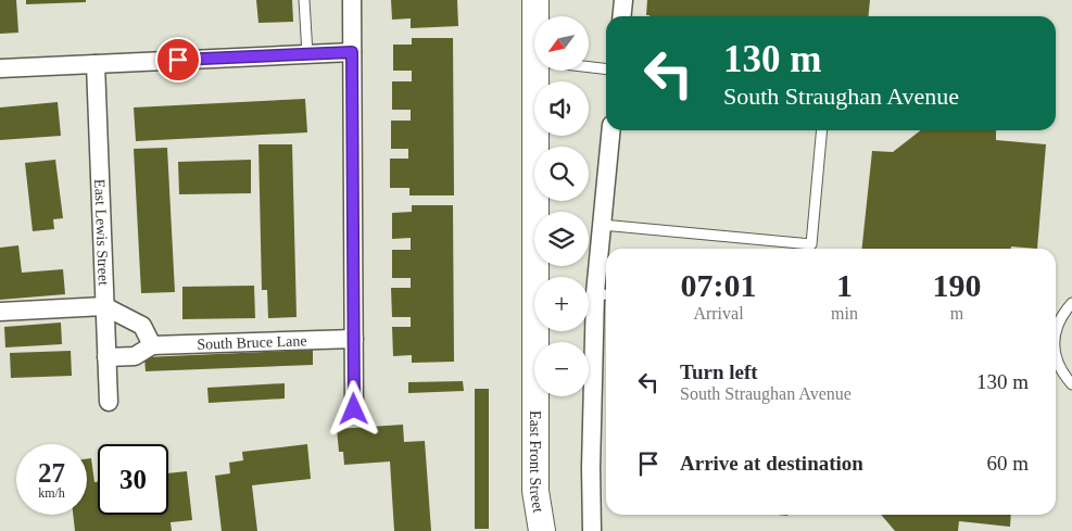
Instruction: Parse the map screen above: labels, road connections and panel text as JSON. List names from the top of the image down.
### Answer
{
  "streets": {
    "main road": ["East Front Street"],
    "street": ["East Lewis Street", "South Bruce Lane"]
  },
  "crossings": [
    ["East Lewis Street", "South Bruce Lane"]
  ],
  "north": "bottom left",
  "page": {
    "map_buttons": ["+", "−"],
    "turn": ["130 m", "South Straughan Avenue"],
    "eta": [
      "07:01",
      "Arrival",
      "1",
      "min",
      "190",
      "m"
    ],
    "list": [
      {
        "name": "Turn left",
        "note": "South Straughan Avenue",
        "value": "130 m"
      },
      {
        "name": "Arrive at destination",
        "value": "60 m"
      }
    ],
    "speed": "27 km/h",
    "limit": "30"
  }
}
